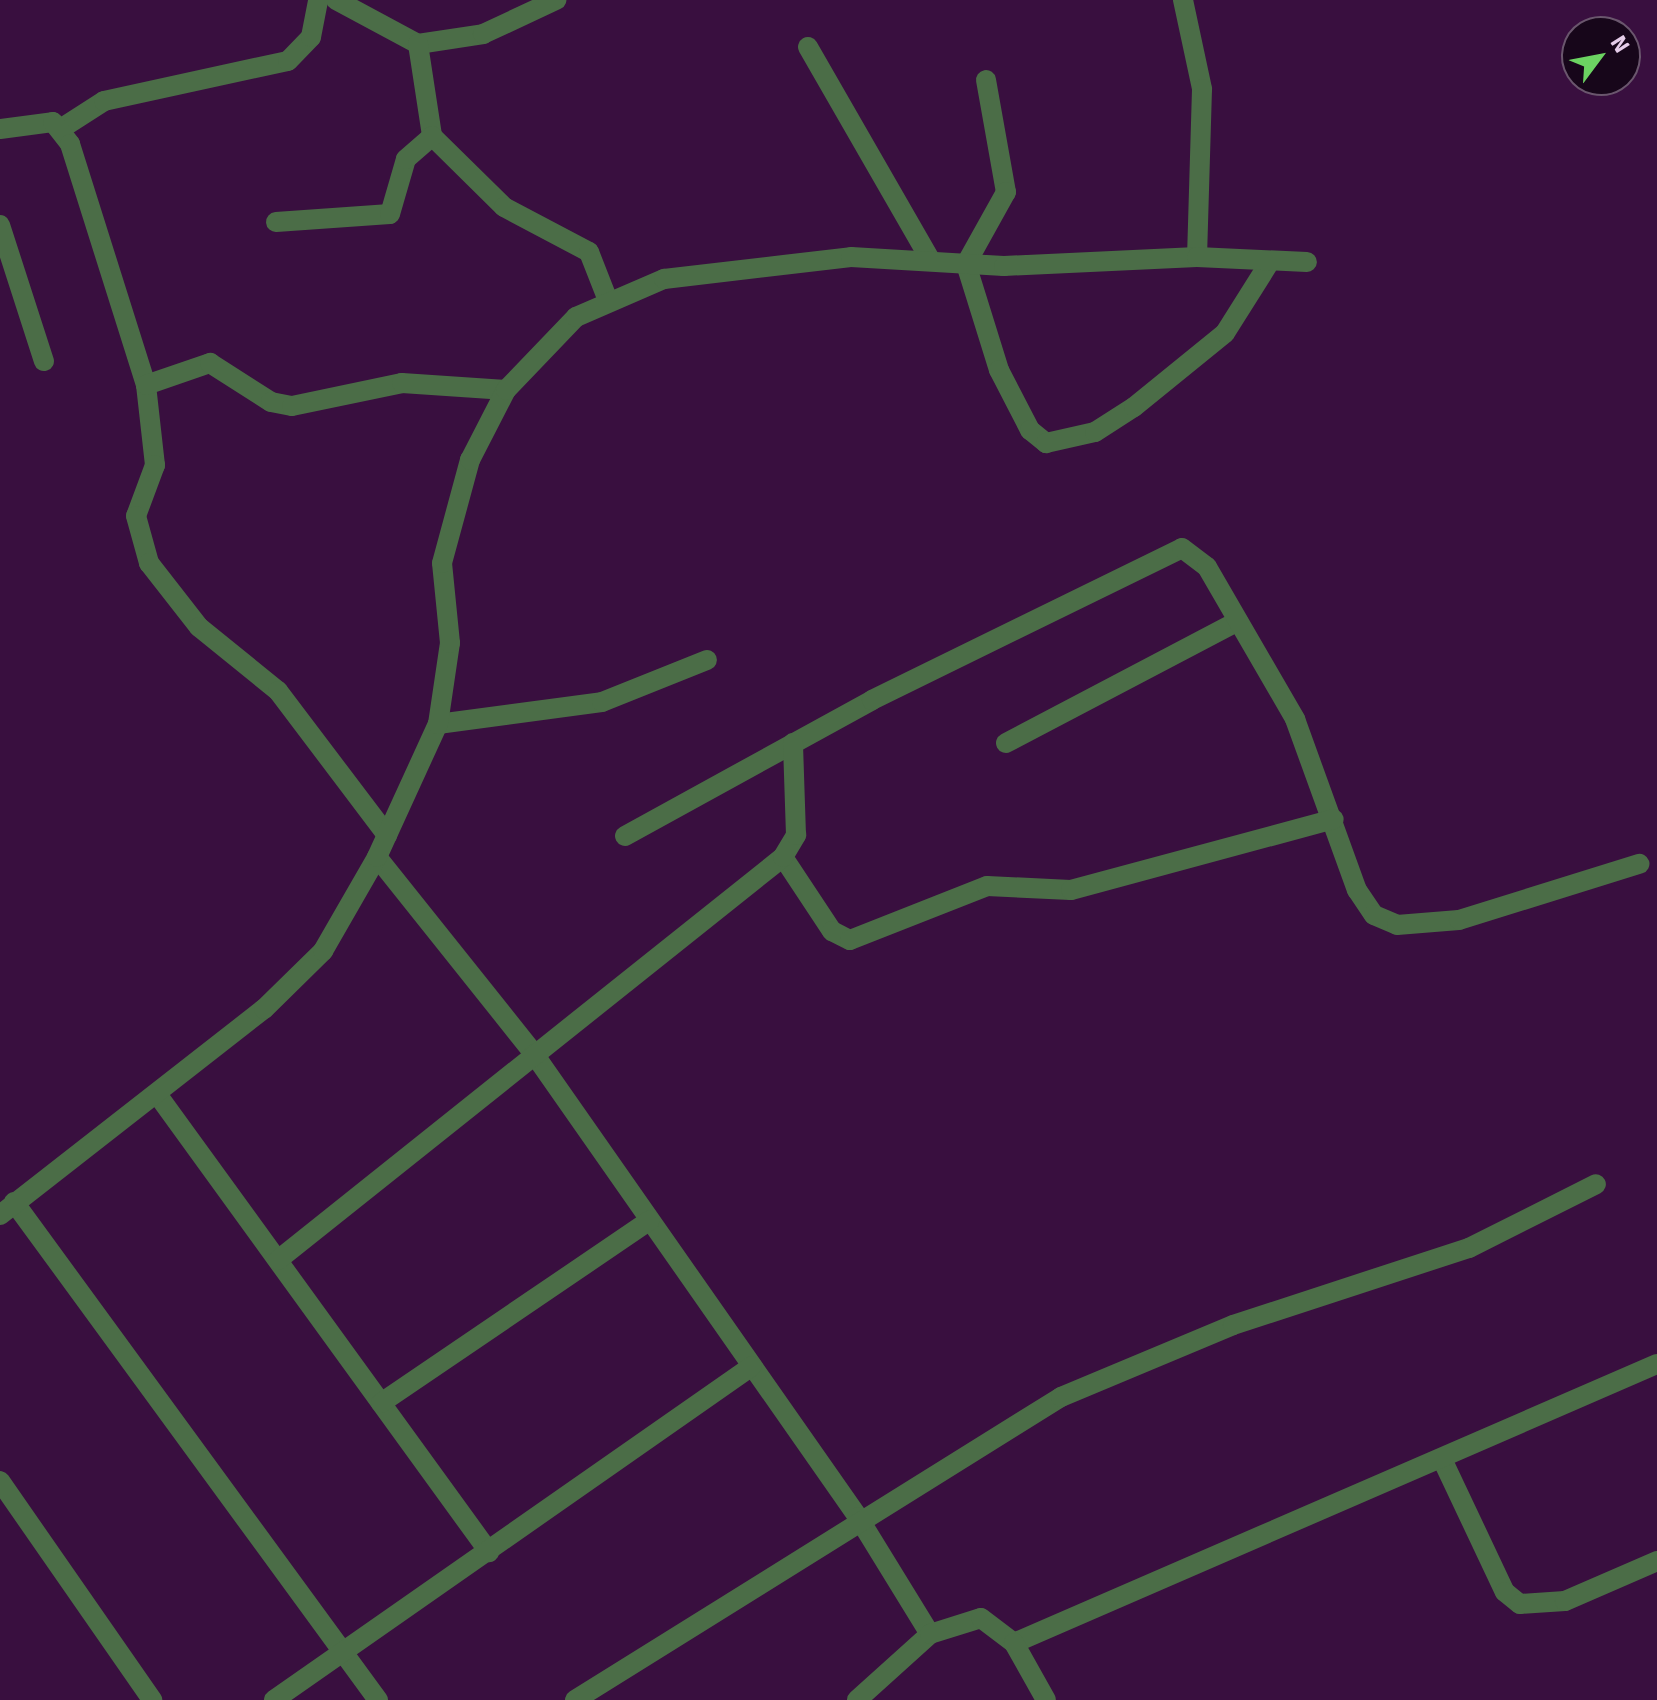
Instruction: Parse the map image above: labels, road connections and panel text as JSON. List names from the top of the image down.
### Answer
{
  "north": "top right"
}
